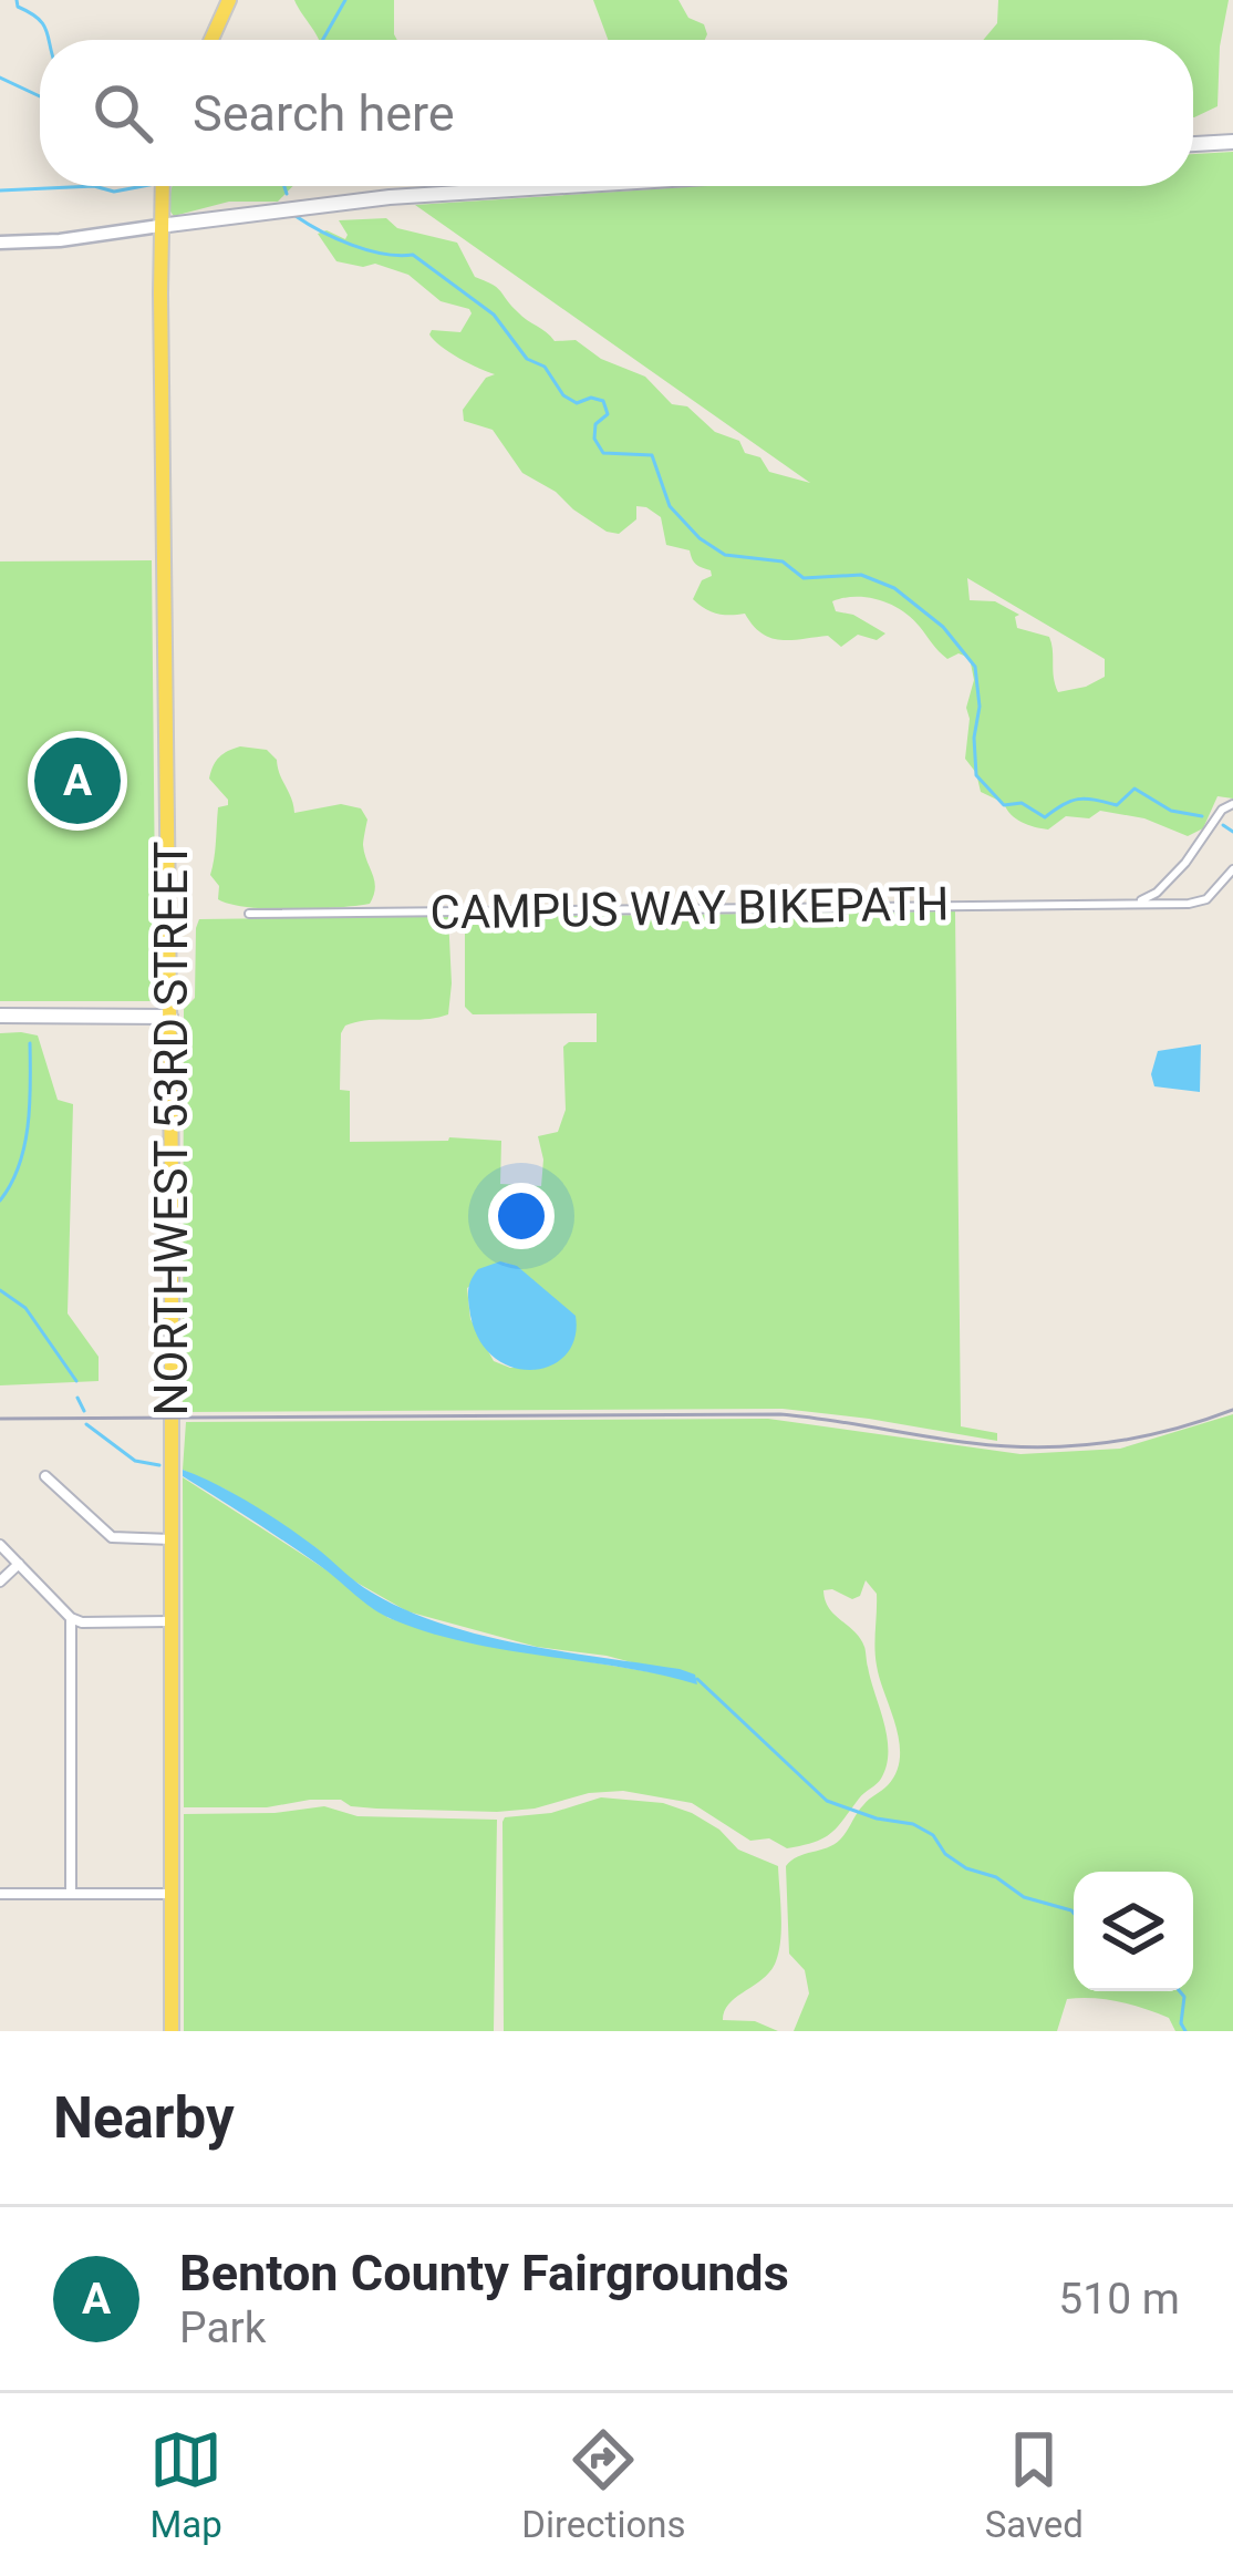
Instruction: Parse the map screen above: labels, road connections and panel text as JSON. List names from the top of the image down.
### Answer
{
  "streets": {
    "main road": ["NORTHWEST 53RD STREET"],
    "street": ["CAMPUS WAY BIKEPATH"]
  },
  "page": {
    "search": "Search here",
    "pins": "A",
    "heading": "Nearby",
    "list": [
      {
        "mark": "A",
        "name": "Benton County Fairgrounds",
        "note": "Park",
        "value": "510 m"
      }
    ],
    "nav": ["Map", "Directions", "Saved"]
  }
}
